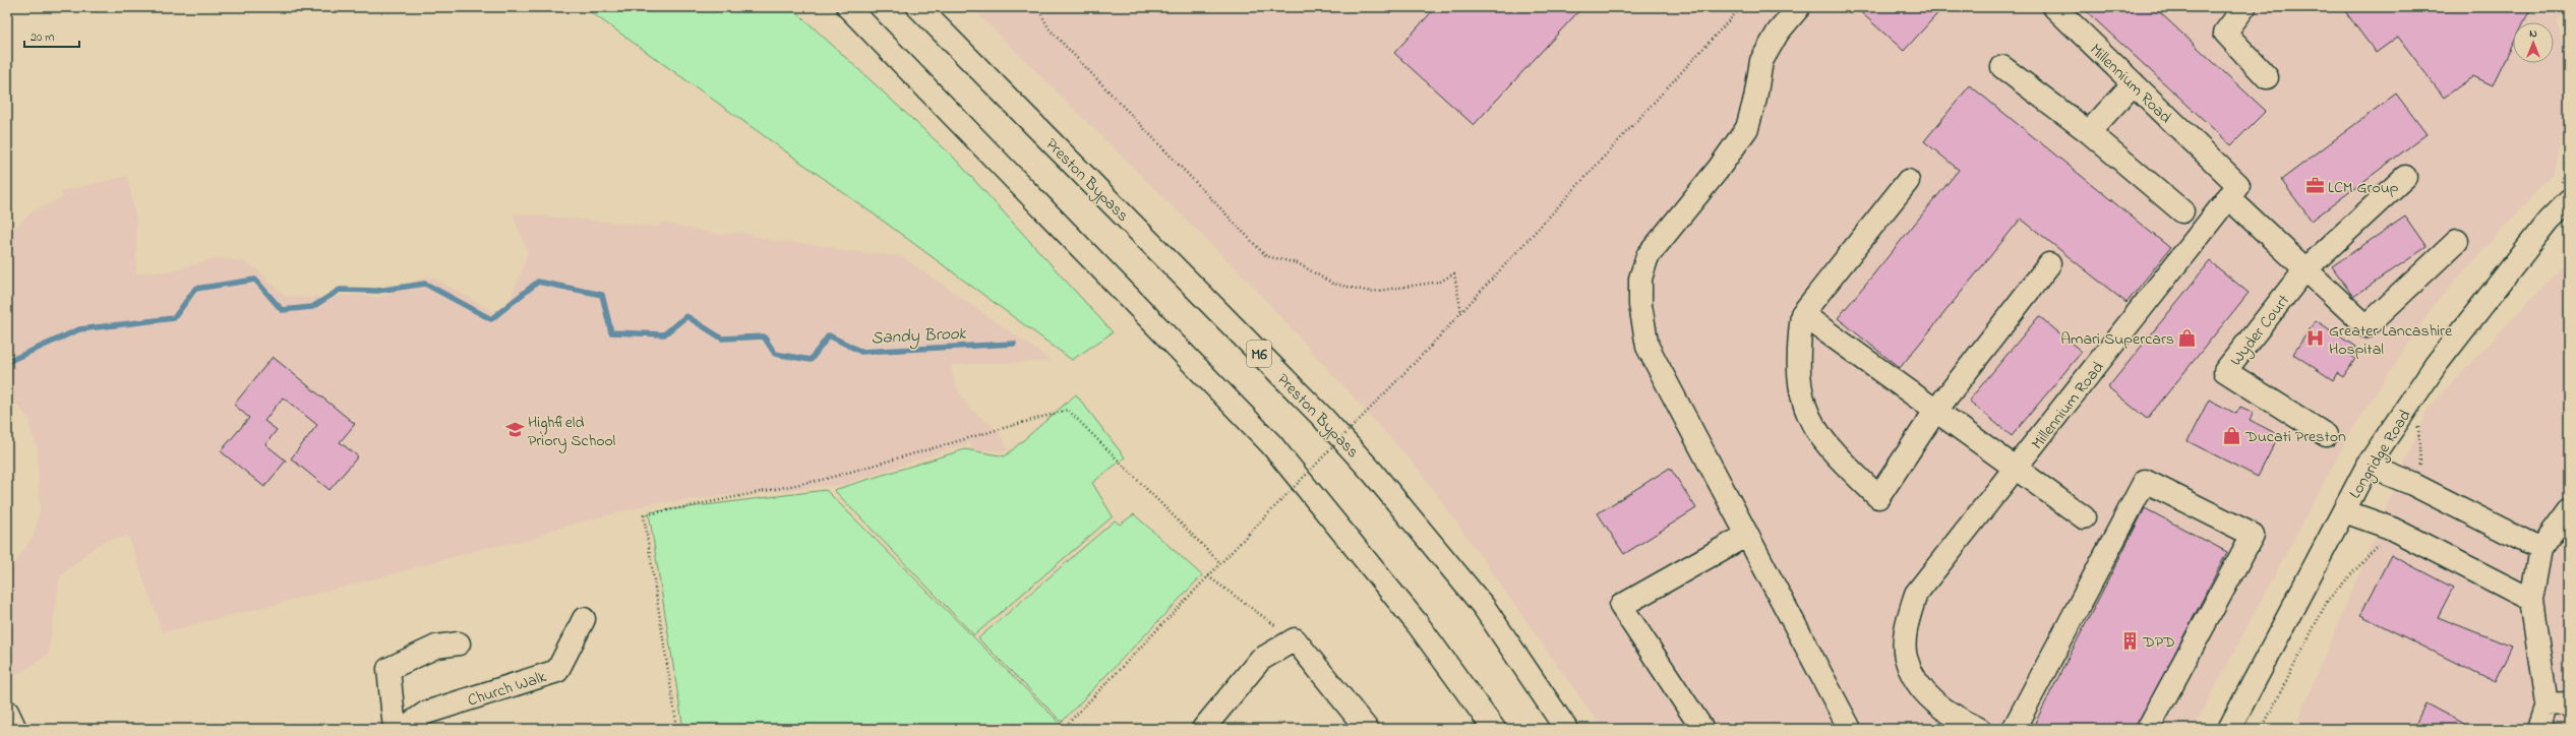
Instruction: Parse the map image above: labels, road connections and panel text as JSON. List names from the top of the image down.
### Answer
{
  "streets": {
    "main road": [
      "Millennium Road",
      "Preston Bypass",
      "Wyder Court",
      "M6",
      "Longridge Road",
      "Church Walk"
    ]
  },
  "water": ["Sandy Brook"],
  "places": {
    "office": ["LCM Group"],
    "shop": ["Amari Supercars", "Ducati Preston"],
    "hospital": ["Greater Lancashire Hospital"],
    "school or university": ["Highfield Priory School"],
    "building": ["DPD"]
  },
  "scale_bar": "20 m",
  "north": "top"
}
